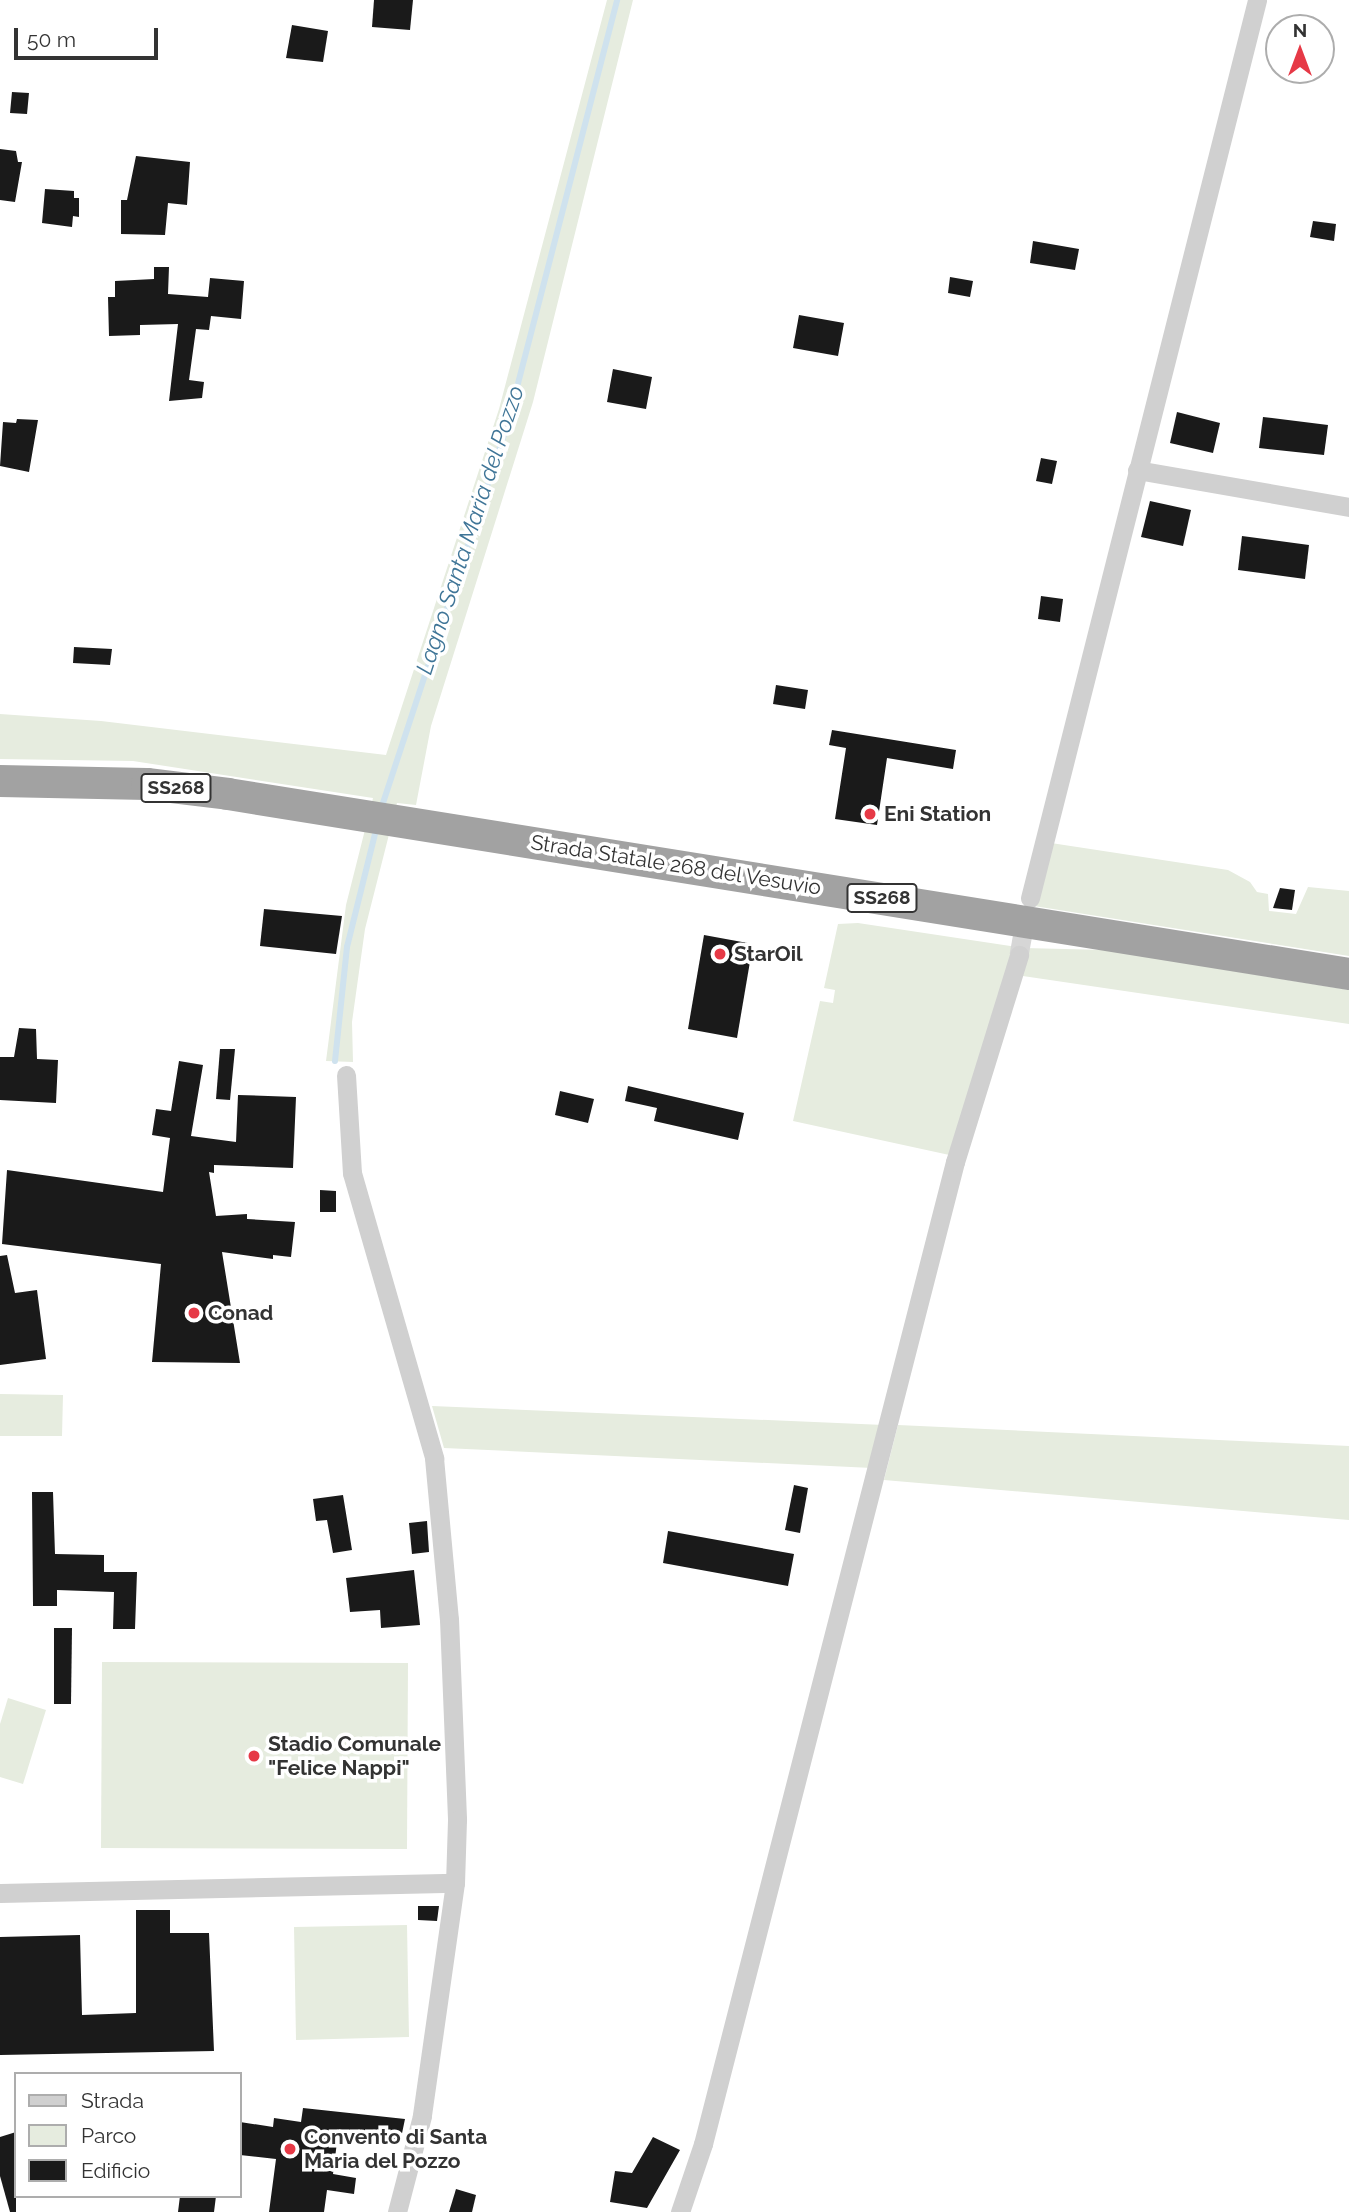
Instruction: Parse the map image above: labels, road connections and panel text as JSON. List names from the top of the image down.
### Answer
{
  "streets": {
    "highway": ["SS268", "Strada Statale 268 del Vesuvio"]
  },
  "water": ["Lagno Santa Maria del Pozzo"],
  "places": [
    "Eni Station",
    "StarOil",
    "Conad",
    "Stadio Comunale \"Felice Nappi\"",
    "Convento di Santa Maria del Pozzo"
  ],
  "legend": ["Strada", "Parco", "Edificio"],
  "scale_bar": "50 m",
  "north": "top"
}
